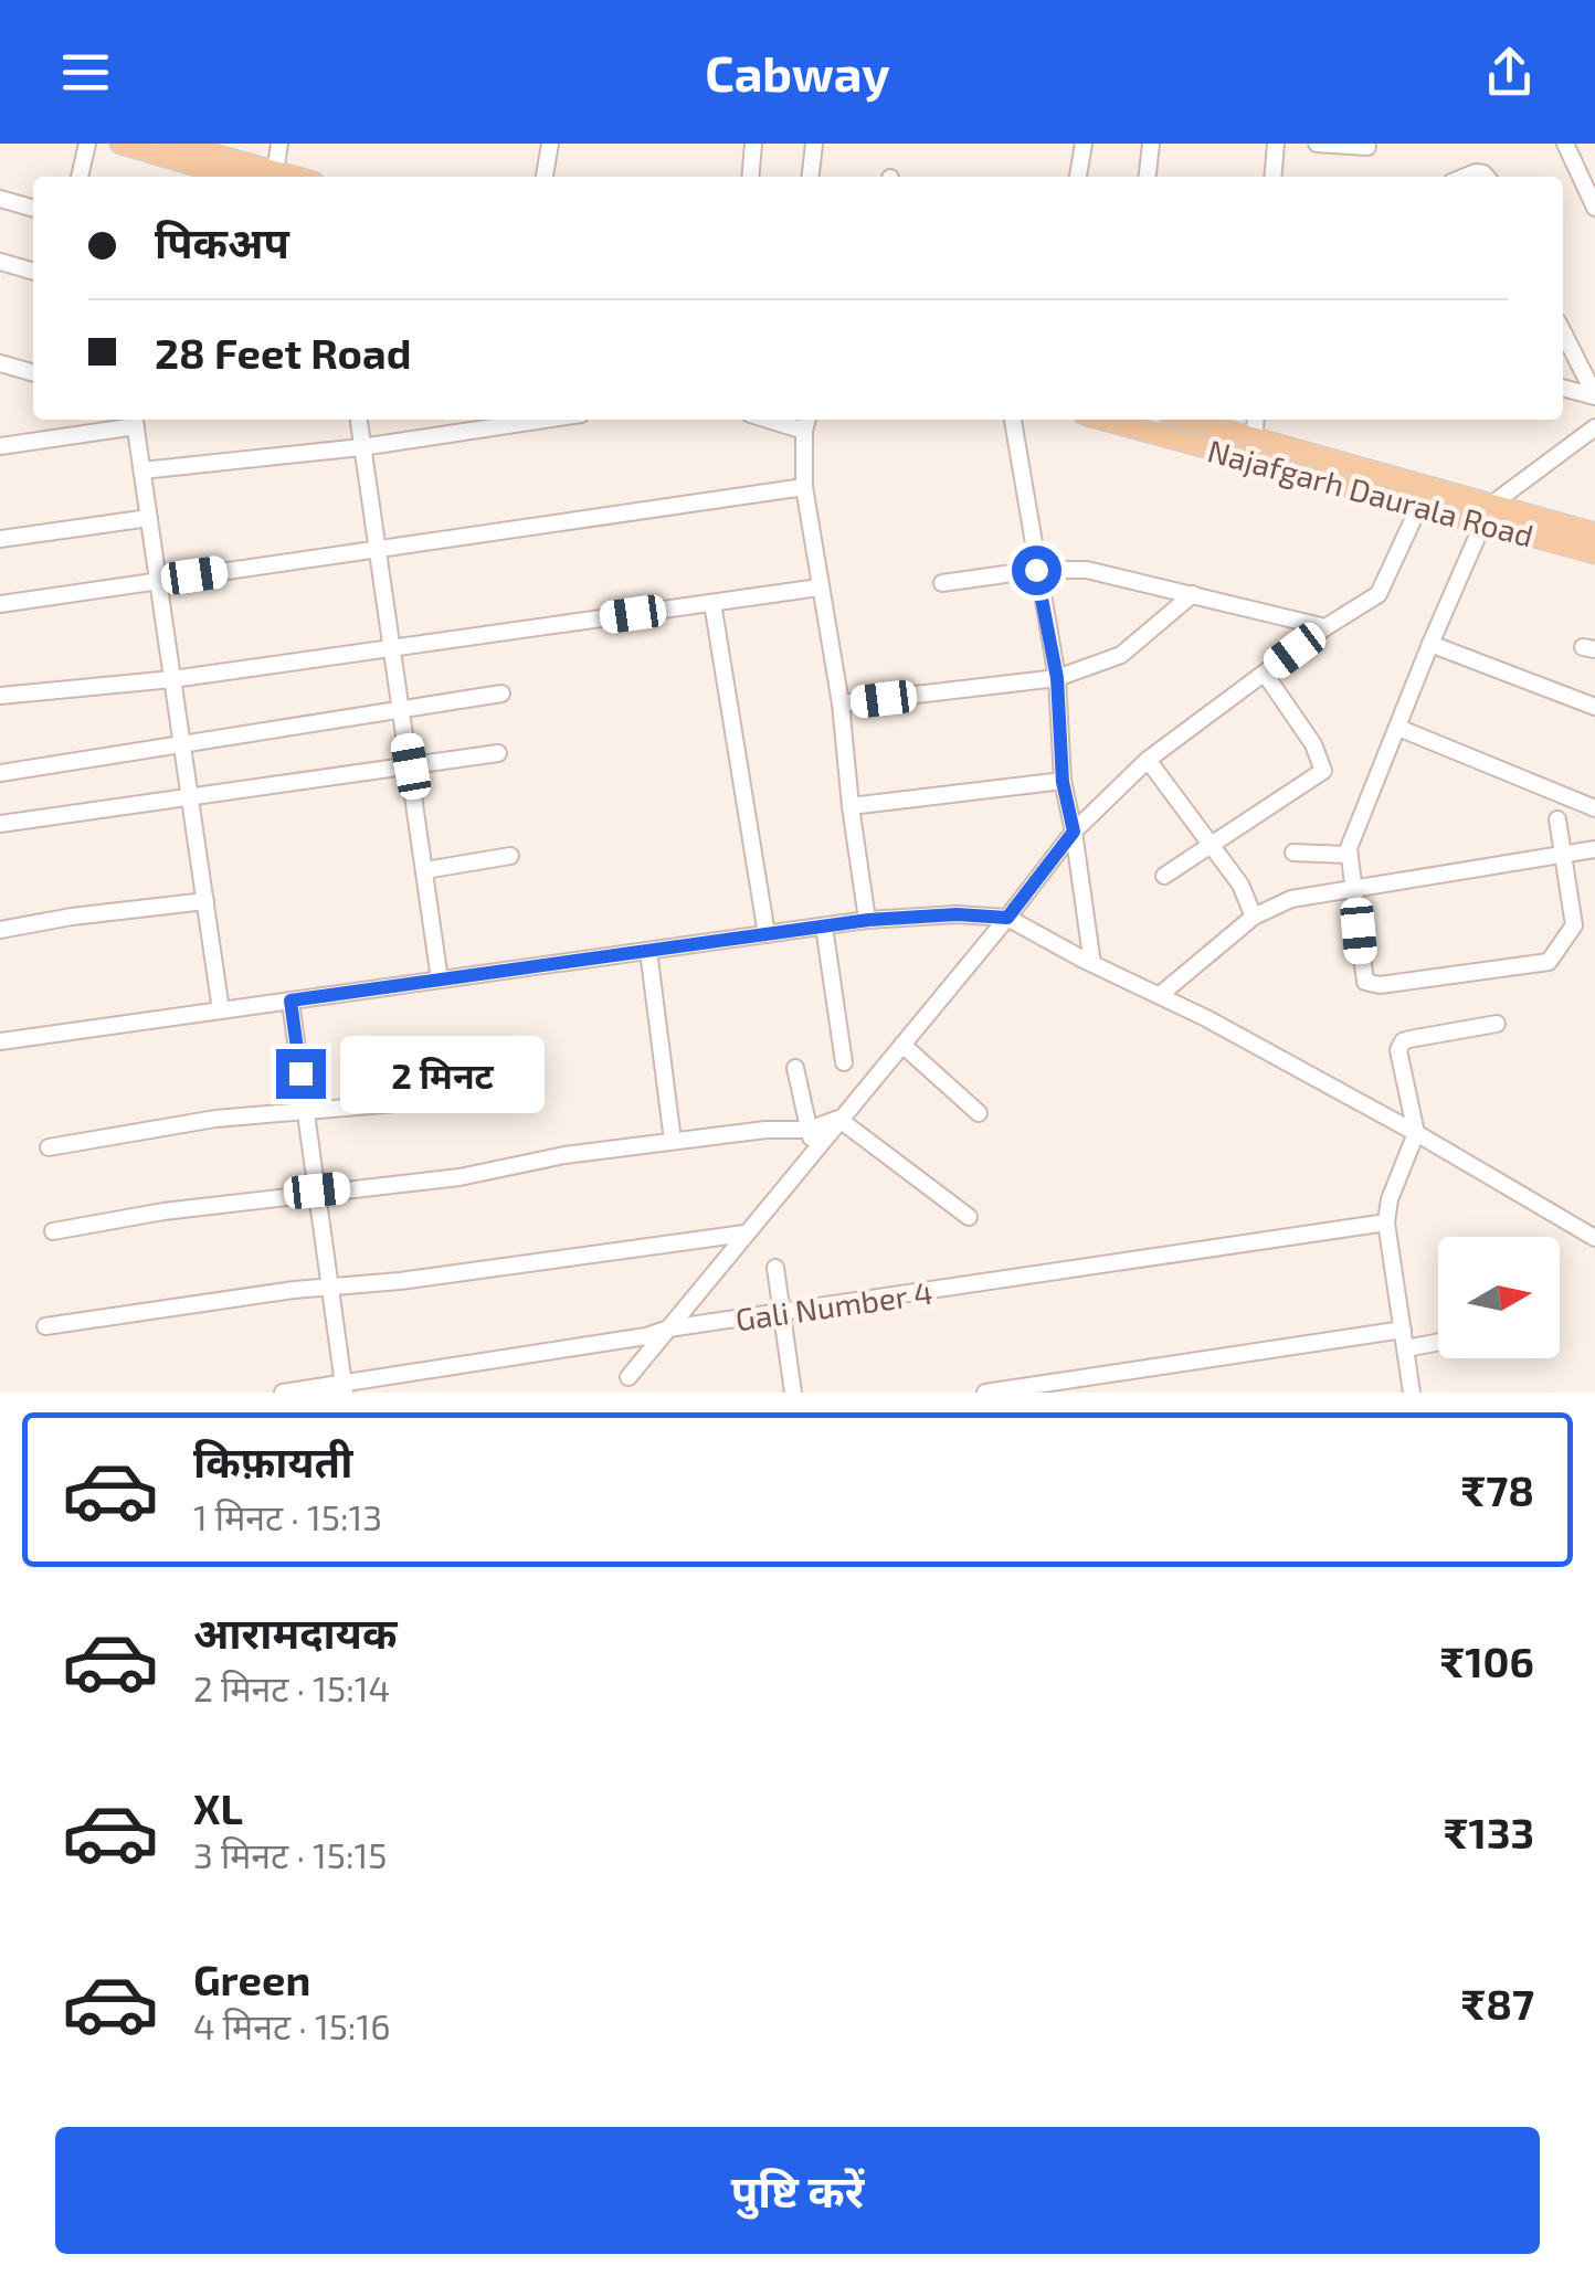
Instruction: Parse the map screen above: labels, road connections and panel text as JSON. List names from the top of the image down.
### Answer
{
  "streets": {
    "main road": ["Najafgarh Daurala Road"],
    "street": ["Gali Number 4"]
  },
  "north": "right",
  "page": {
    "header": "Cabway",
    "banner": ["पिकअप", "28 Feet Road"],
    "bubble": "2 मिनट",
    "list": [
      {
        "name": "किफ़ायती",
        "note": "1 मिनट · 15:13",
        "value": "₹78"
      },
      {
        "name": "आरामदायक",
        "note": "2 मिनट · 15:14",
        "value": "₹106"
      },
      {
        "name": "XL",
        "note": "3 मिनट · 15:15",
        "value": "₹133"
      },
      {
        "name": "Green",
        "note": "4 मिनट · 15:16",
        "value": "₹87"
      }
    ],
    "buttons": "पुष्टि करें"
  }
}
